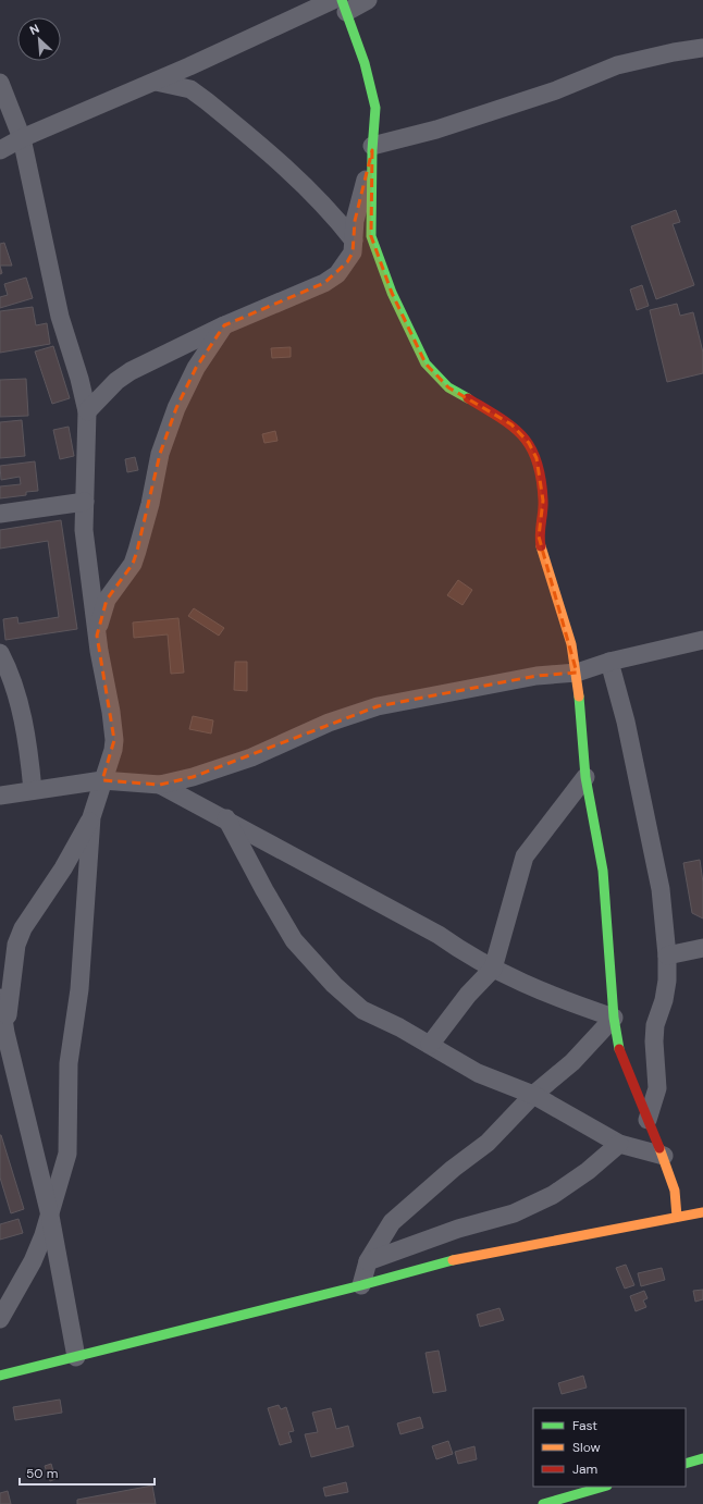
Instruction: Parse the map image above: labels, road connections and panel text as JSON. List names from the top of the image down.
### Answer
{
  "legend": ["Fast", "Slow", "Jam"],
  "scale_bar": "50 m",
  "north": "top left"
}
